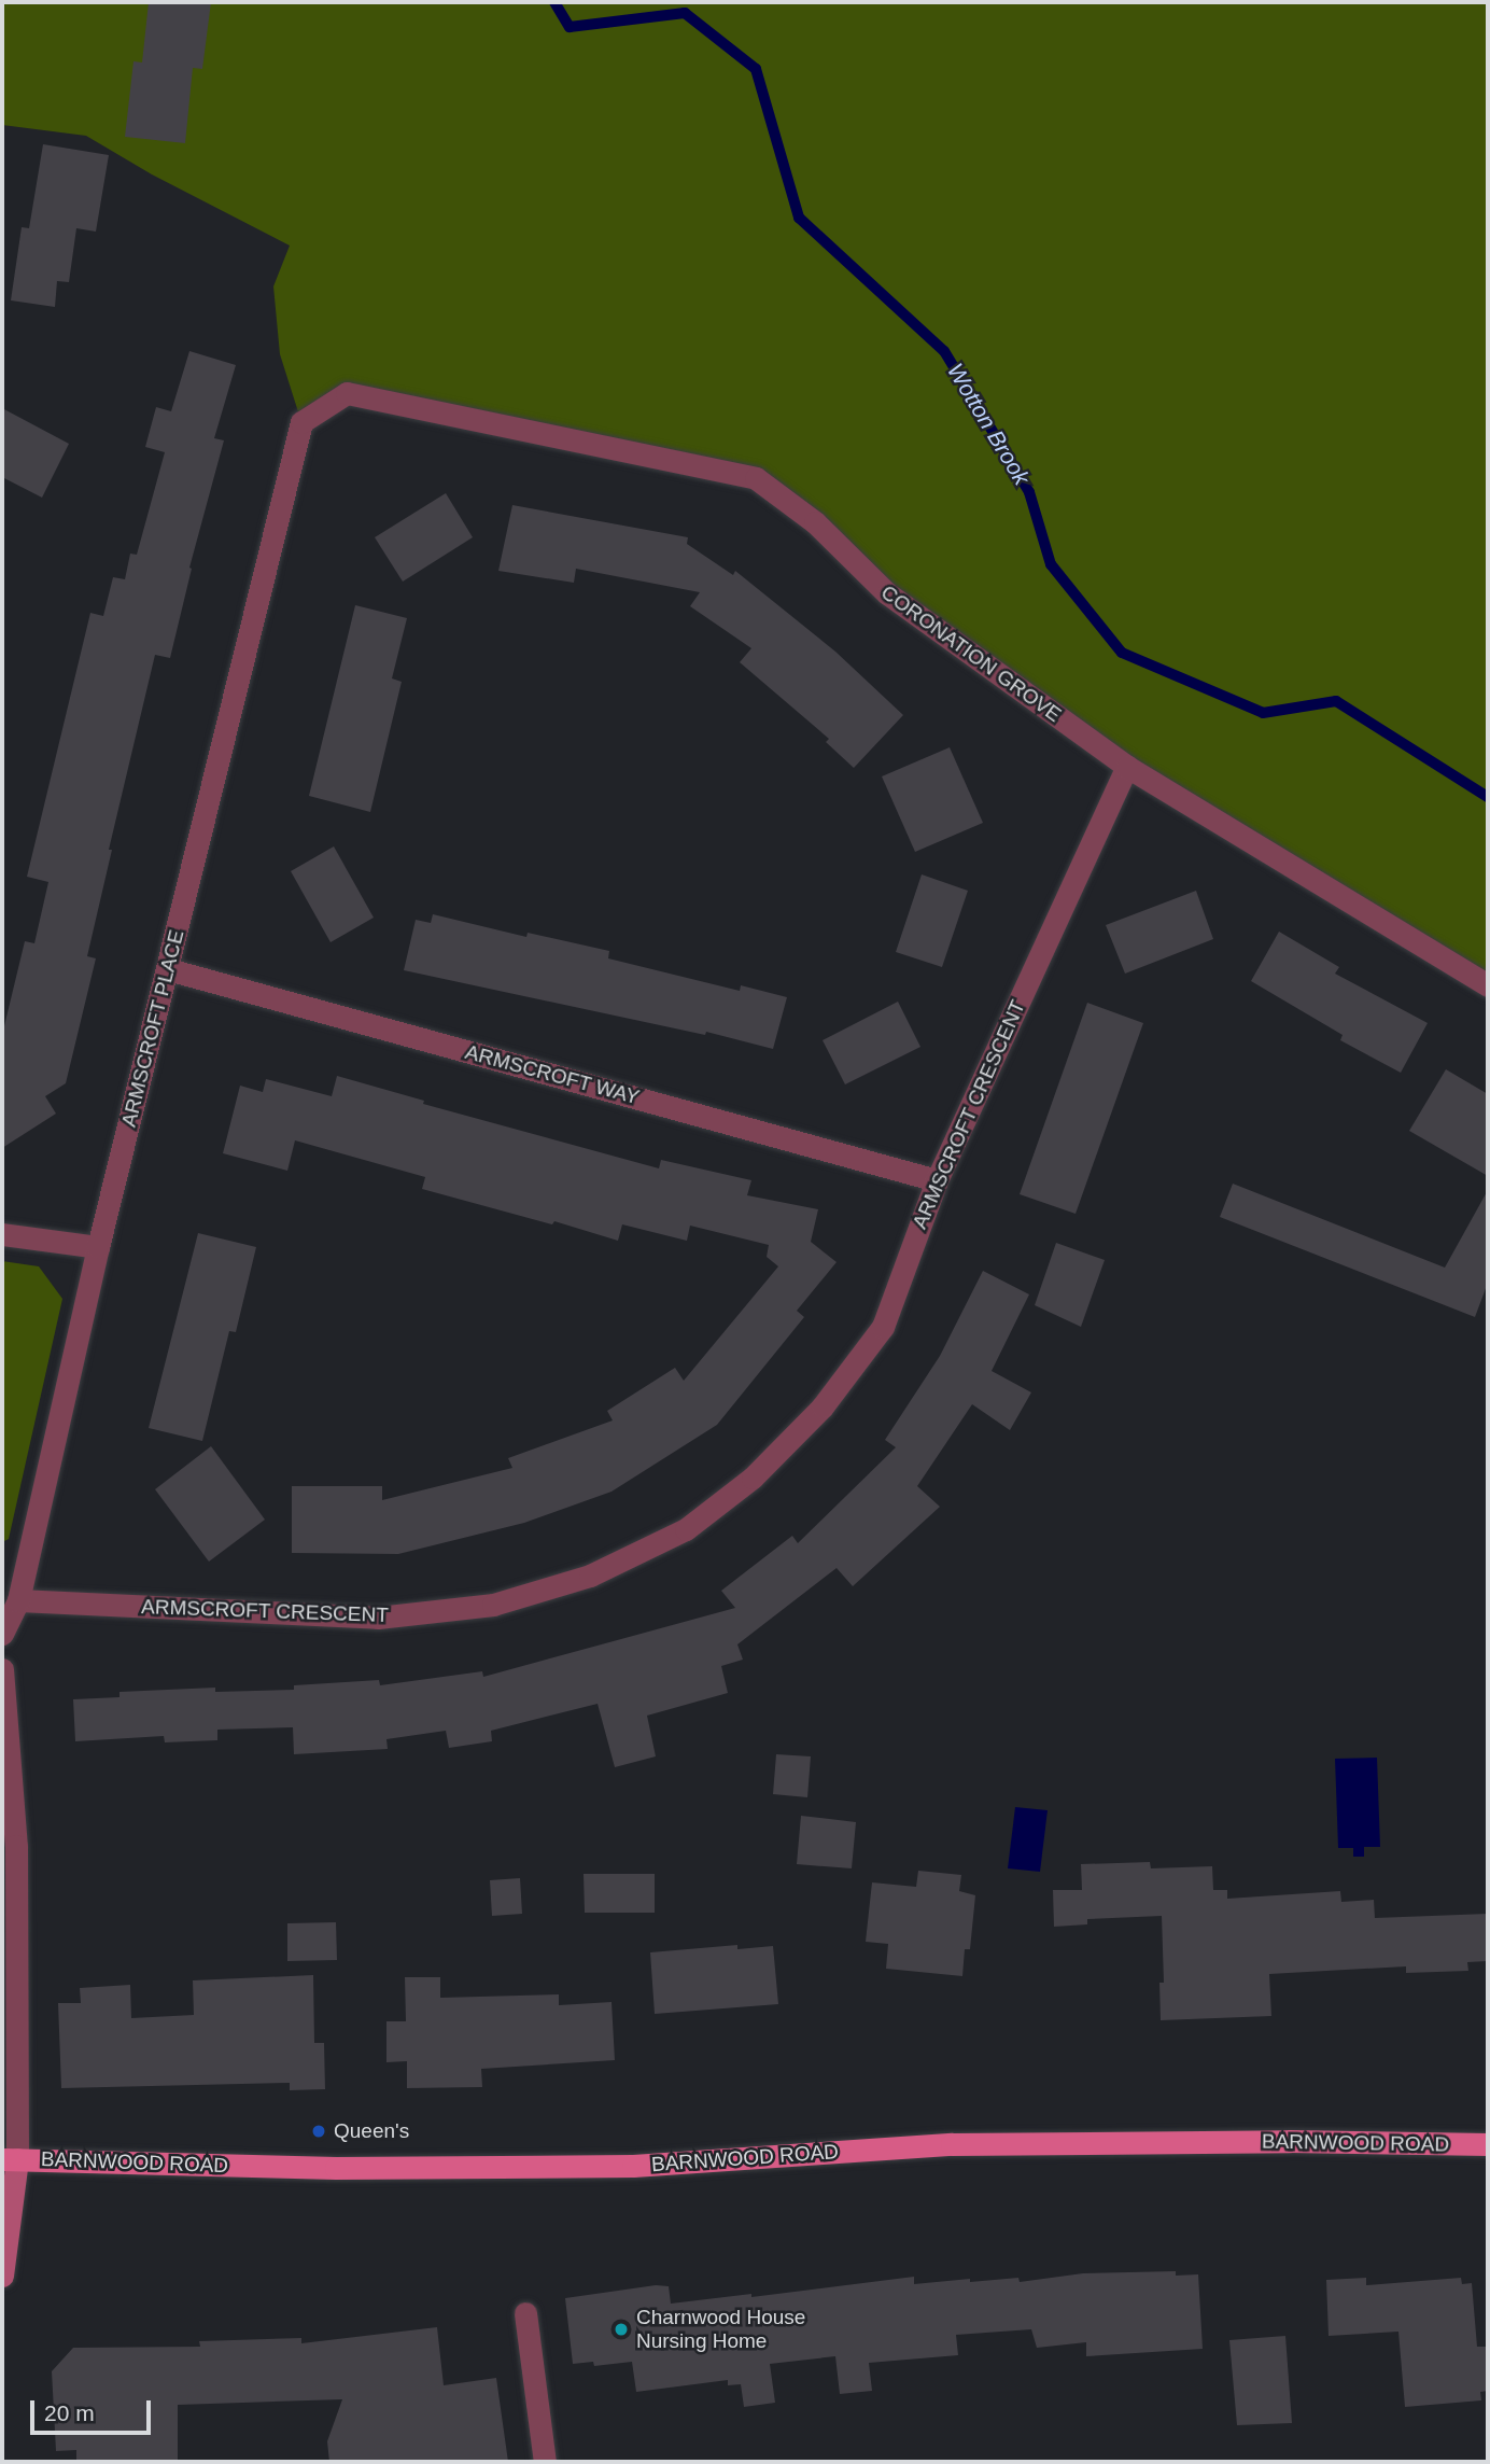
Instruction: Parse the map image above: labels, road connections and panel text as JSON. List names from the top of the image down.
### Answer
{
  "streets": {
    "main road": ["BARNWOOD ROAD"],
    "street": [
      "CORONATION GROVE",
      "ARMSCROFT PLACE",
      "ARMSCROFT WAY",
      "ARMSCROFT CRESCENT"
    ]
  },
  "crossings": [
    ["CORONATION GROVE", "ARMSCROFT PLACE"],
    ["CORONATION GROVE", "ARMSCROFT CRESCENT"],
    ["ARMSCROFT PLACE", "ARMSCROFT WAY"],
    ["ARMSCROFT PLACE", "ARMSCROFT CRESCENT"],
    ["ARMSCROFT WAY", "ARMSCROFT CRESCENT"]
  ],
  "water": ["Wotton Brook"],
  "places": ["Queen's", "Charnwood House Nursing Home"],
  "scale_bar": "20 m"
}
